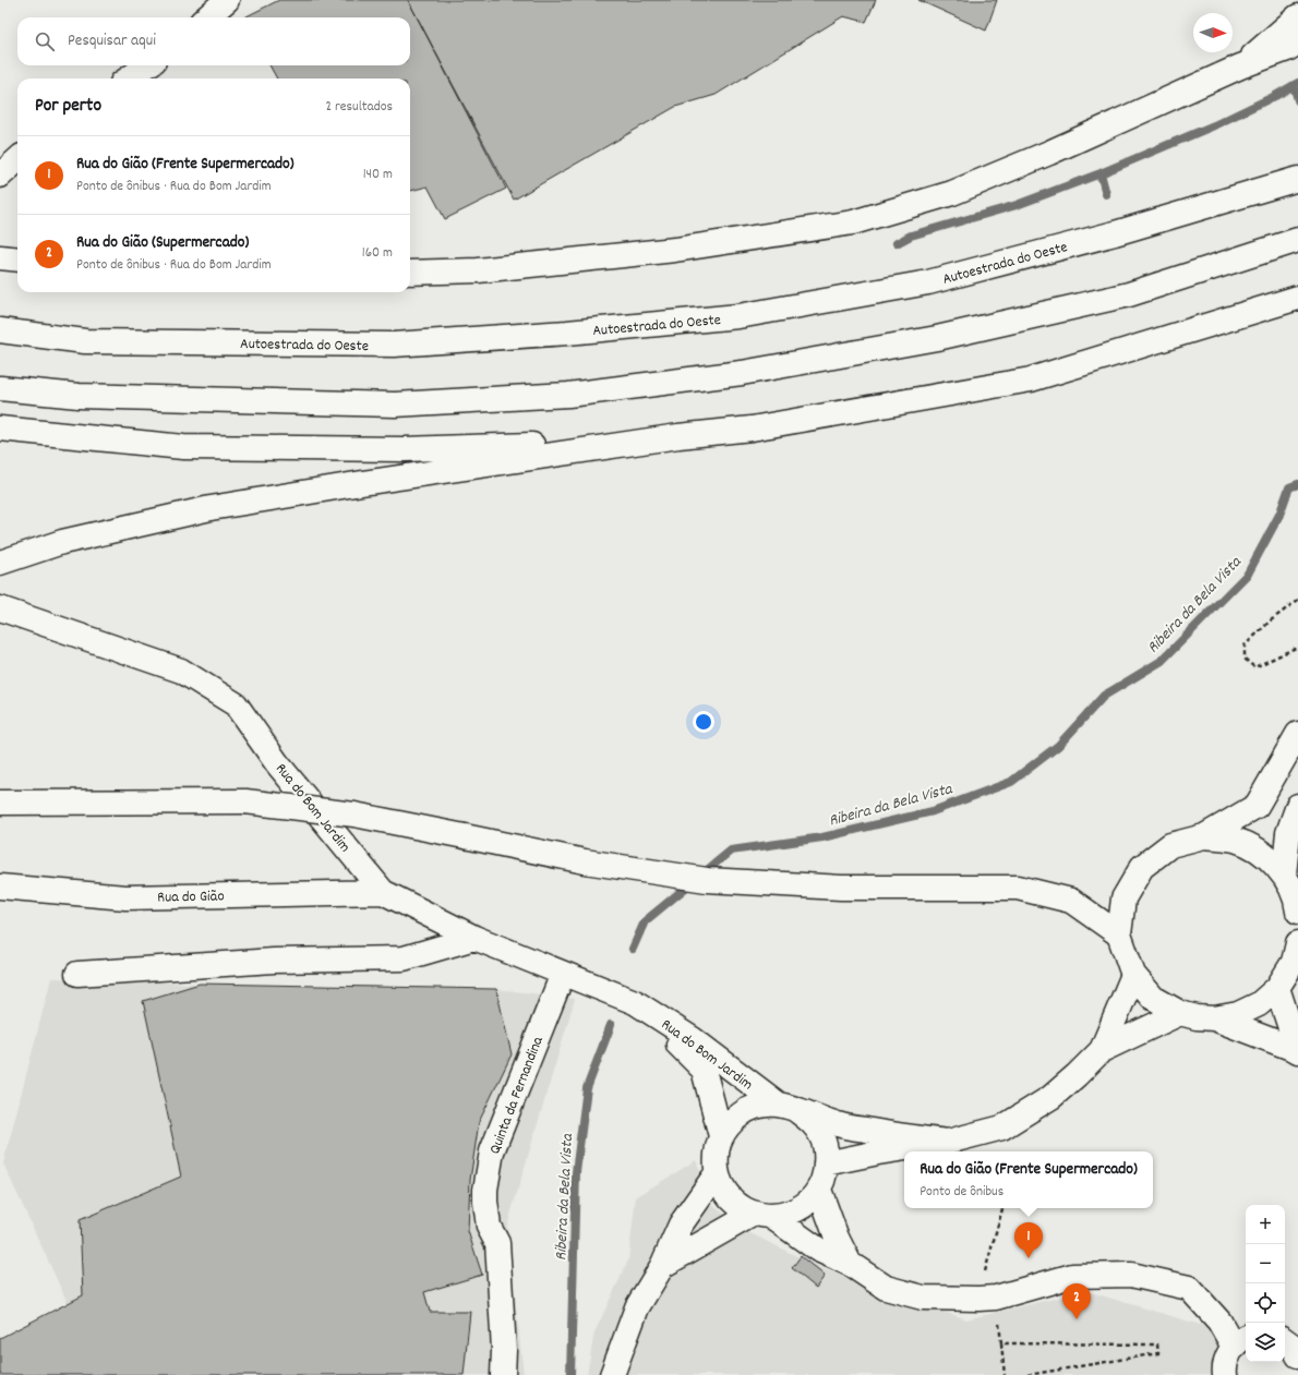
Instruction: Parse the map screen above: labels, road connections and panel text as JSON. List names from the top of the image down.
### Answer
{
  "streets": {
    "main road": [
      "Autoestrada do Oeste",
      "Rua do Bom Jardim",
      "Rua do Gião",
      "Quinta da Fernandina"
    ]
  },
  "crossings": [
    ["Rua do Bom Jardim", "Rua do Gião"],
    ["Rua do Bom Jardim", "Quinta da Fernandina"]
  ],
  "water": ["Ribeira da Bela Vista"],
  "north": "right",
  "page": {
    "search": "Pesquisar aqui",
    "heading": ["Por perto", "2 resultados"],
    "list": [
      {
        "mark": "1",
        "name": "Rua do Gião (Frente Supermercado)",
        "note": "Ponto de ônibus · Rua do Bom Jardim",
        "value": "140 m"
      },
      {
        "mark": "2",
        "name": "Rua do Gião (Supermercado)",
        "note": "Ponto de ônibus · Rua do Bom Jardim",
        "value": "160 m"
      }
    ],
    "popup": ["Rua do Gião (Frente Supermercado)", "Ponto de ônibus"],
    "map_buttons": ["+", "−"],
    "pins": ["1", "2"]
  }
}
